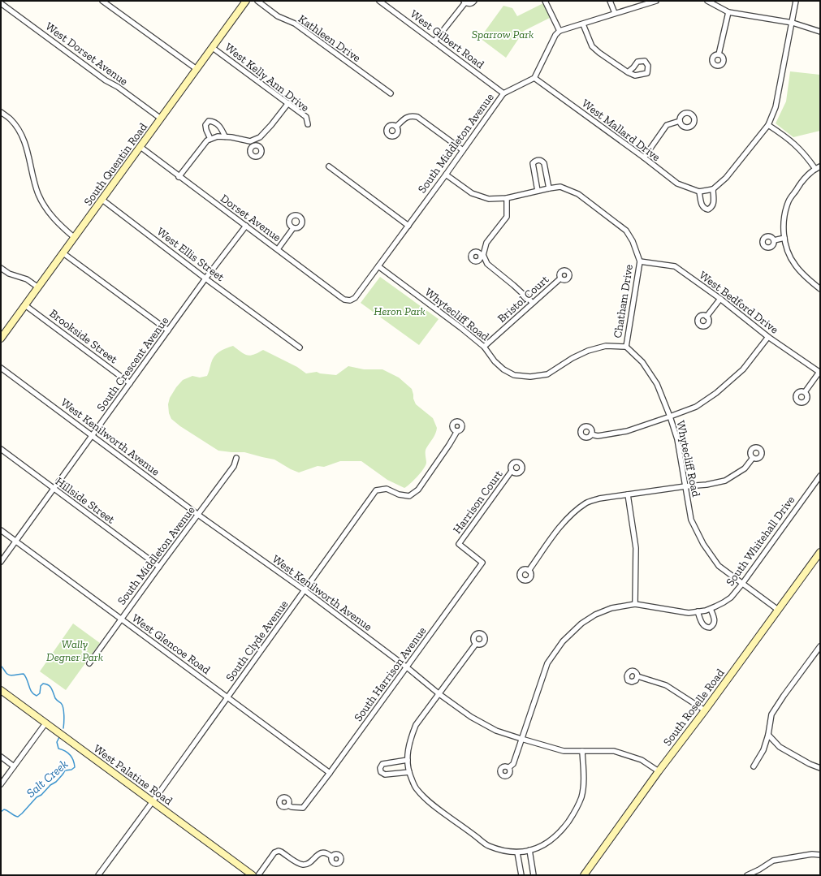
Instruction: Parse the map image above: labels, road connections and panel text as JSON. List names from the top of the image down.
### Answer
{
  "streets": {
    "main road": ["South Quentin Road", "South Roselle Road", "West Palatine Road"],
    "street": [
      "Kathleen Drive",
      "West Gilbert Road",
      "West Dorset Avenue",
      "West Kelly Ann Drive",
      "West Mallard Drive",
      "South Middleton Avenue",
      "Dorset Avenue",
      "West Ellis Street",
      "Bristol Court",
      "Chatham Drive",
      "West Bedford Drive",
      "Whytecliff Road",
      "Brookside Street",
      "South Crescent Avenue",
      "West Kenilworth Avenue",
      "Hillside Street",
      "Harrison Court",
      "South Whitehall Drive",
      "South Clyde Avenue",
      "West Glencoe Road",
      "South Harrison Avenue"
    ]
  },
  "crossings": [
    ["West Gilbert Road", "South Middleton Avenue"],
    ["West Dorset Avenue", "South Quentin Road"],
    ["West Kelly Ann Drive", "South Quentin Road"],
    ["West Mallard Drive", "South Middleton Avenue"],
    ["South Middleton Avenue", "Dorset Avenue"],
    ["South Middleton Avenue", "Chatham Drive"],
    ["South Middleton Avenue", "Whytecliff Road"],
    ["South Middleton Avenue", "West Kenilworth Avenue"],
    ["South Middleton Avenue", "Hillside Street"],
    ["South Middleton Avenue", "West Glencoe Road"],
    ["South Quentin Road", "Dorset Avenue"],
    ["South Quentin Road", "West Ellis Street"],
    ["South Quentin Road", "Brookside Street"],
    ["Dorset Avenue", "South Crescent Avenue"],
    ["West Ellis Street", "South Crescent Avenue"],
    ["Bristol Court", "Whytecliff Road"],
    ["Chatham Drive", "West Bedford Drive"],
    ["Chatham Drive", "Whytecliff Road"],
    ["Whytecliff Road", "South Whitehall Drive"],
    ["Whytecliff Road", "South Roselle Road"],
    ["Brookside Street", "South Crescent Avenue"],
    ["South Crescent Avenue", "West Kenilworth Avenue"],
    ["South Crescent Avenue", "Hillside Street"],
    ["South Crescent Avenue", "West Glencoe Road"],
    ["West Kenilworth Avenue", "South Whitehall Drive"],
    ["West Kenilworth Avenue", "South Clyde Avenue"],
    ["West Kenilworth Avenue", "South Harrison Avenue"],
    ["West Kenilworth Avenue", "South Roselle Road"],
    ["Harrison Court", "South Harrison Avenue"],
    ["South Clyde Avenue", "West Glencoe Road"],
    ["South Clyde Avenue", "West Palatine Road"],
    ["West Glencoe Road", "South Harrison Avenue"]
  ],
  "water": ["Salt Creek"],
  "parks": ["Sparrow Park", "Heron Park", "Wally Degner Park"]
}
